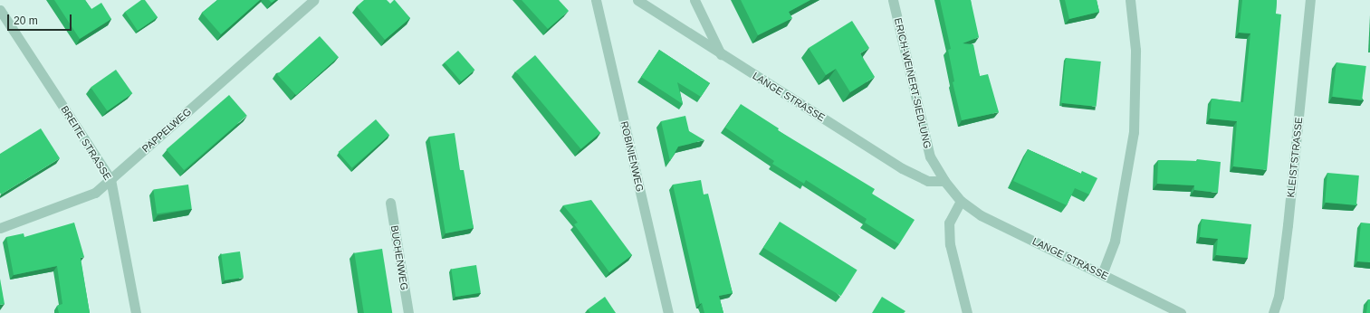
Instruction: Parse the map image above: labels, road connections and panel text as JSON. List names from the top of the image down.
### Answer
{
  "streets": {
    "street": [
      "ERICH-WEINERT-SIEDLUNG",
      "LANGE STRASSE",
      "PAPPELWEG",
      "BREITE STRASSE",
      "ROBINIENWEG",
      "KLEISTSTRASSE",
      "BUCHENWEG"
    ]
  },
  "crossings": [
    ["ERICH-WEINERT-SIEDLUNG", "LANGE STRASSE"],
    ["PAPPELWEG", "BREITE STRASSE"]
  ],
  "scale_bar": "20 m"
}
